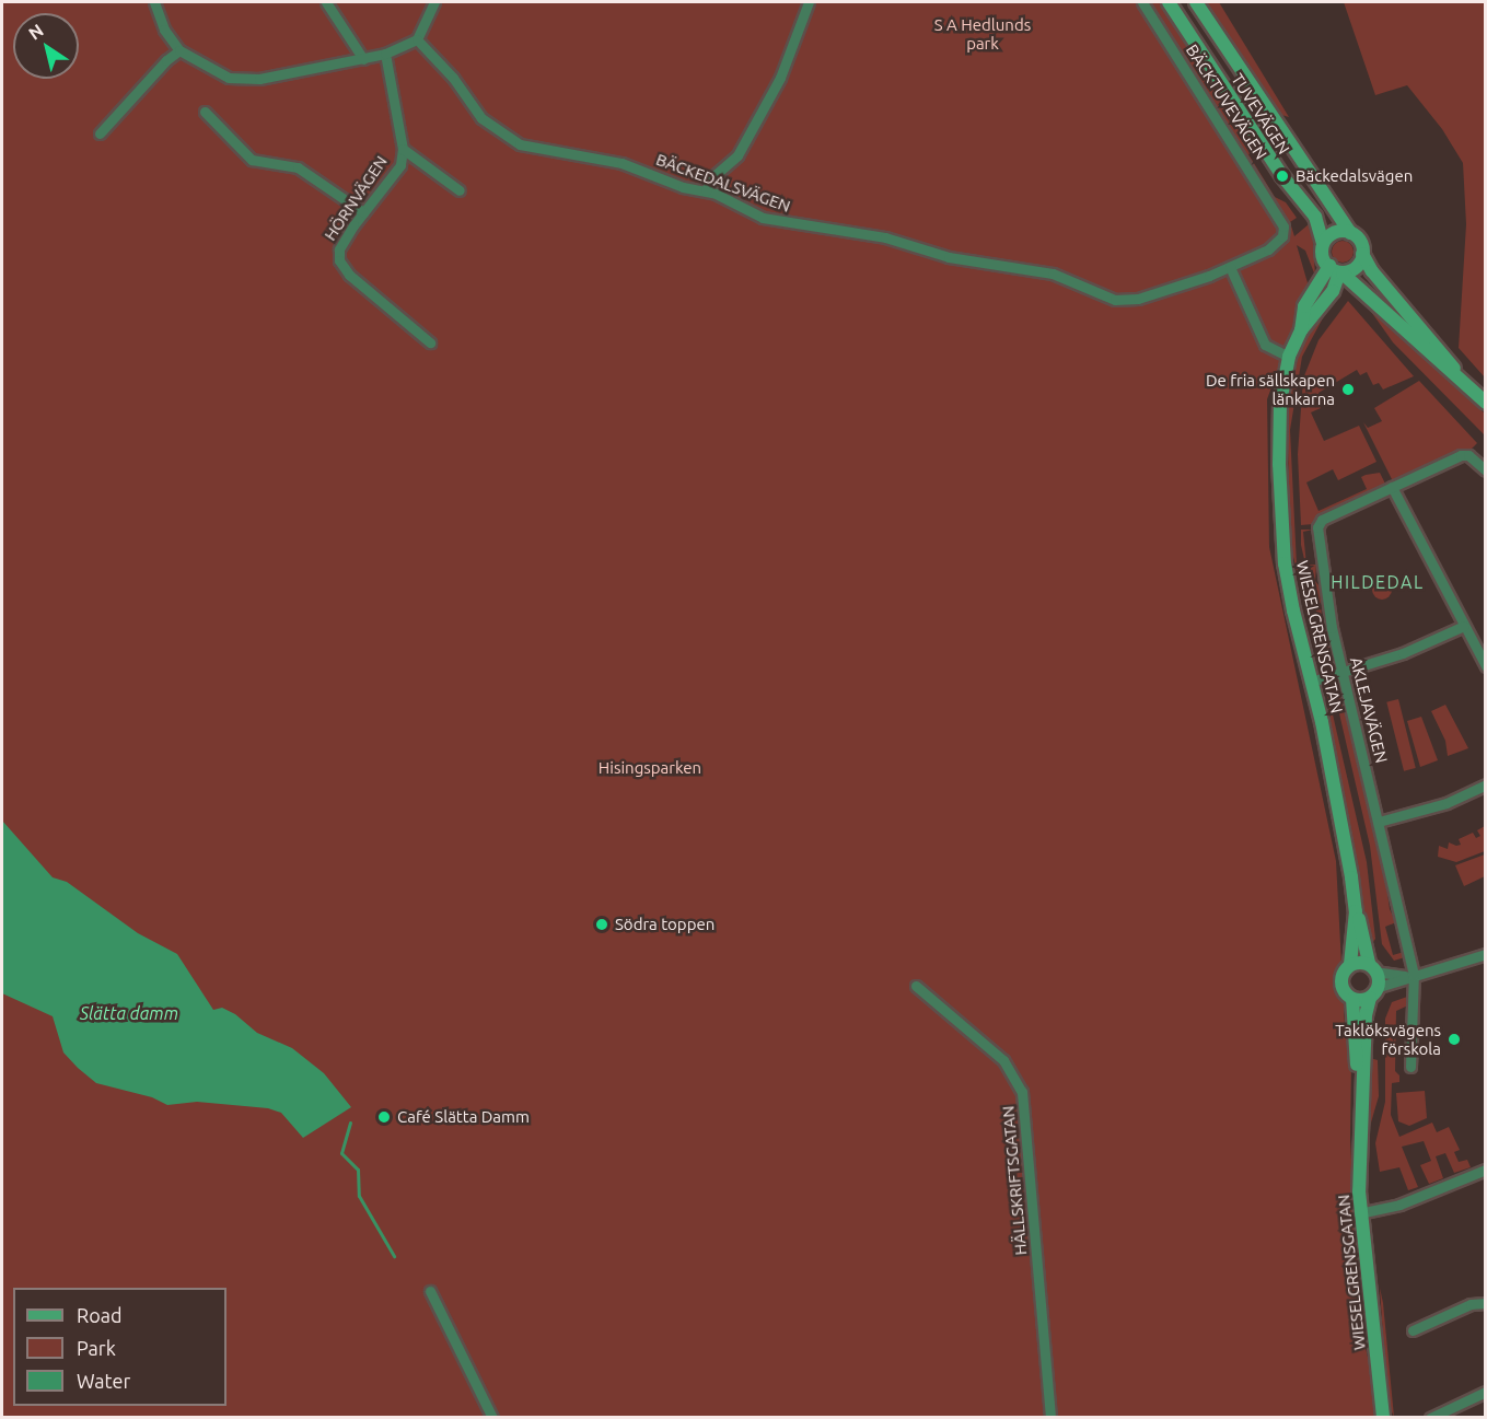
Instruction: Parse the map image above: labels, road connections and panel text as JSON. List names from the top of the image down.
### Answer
{
  "streets": {
    "street": [
      "BÄCKTUVEVÄGEN",
      "TUVEVÄGEN",
      "BÄCKEDALSVÄGEN",
      "HÖRNVÄGEN",
      "WIESELGRENSGATAN",
      "AKLEJAVÄGEN",
      "HÄLLSKRIFTSGATAN"
    ]
  },
  "crossings": [
    ["BÄCKTUVEVÄGEN", "BÄCKEDALSVÄGEN"],
    ["TUVEVÄGEN", "WIESELGRENSGATAN"]
  ],
  "districts": ["HILDEDAL"],
  "water": ["Slätta damm"],
  "parks": ["S A Hedlunds park", "Hisingsparken"],
  "places": [
    "Bäckedalsvägen",
    "De fria sällskapen länkarna",
    "Södra toppen",
    "Taklöksvägens förskola",
    "Café Slätta Damm"
  ],
  "legend": ["Road", "Park", "Water"],
  "north": "top left"
}
